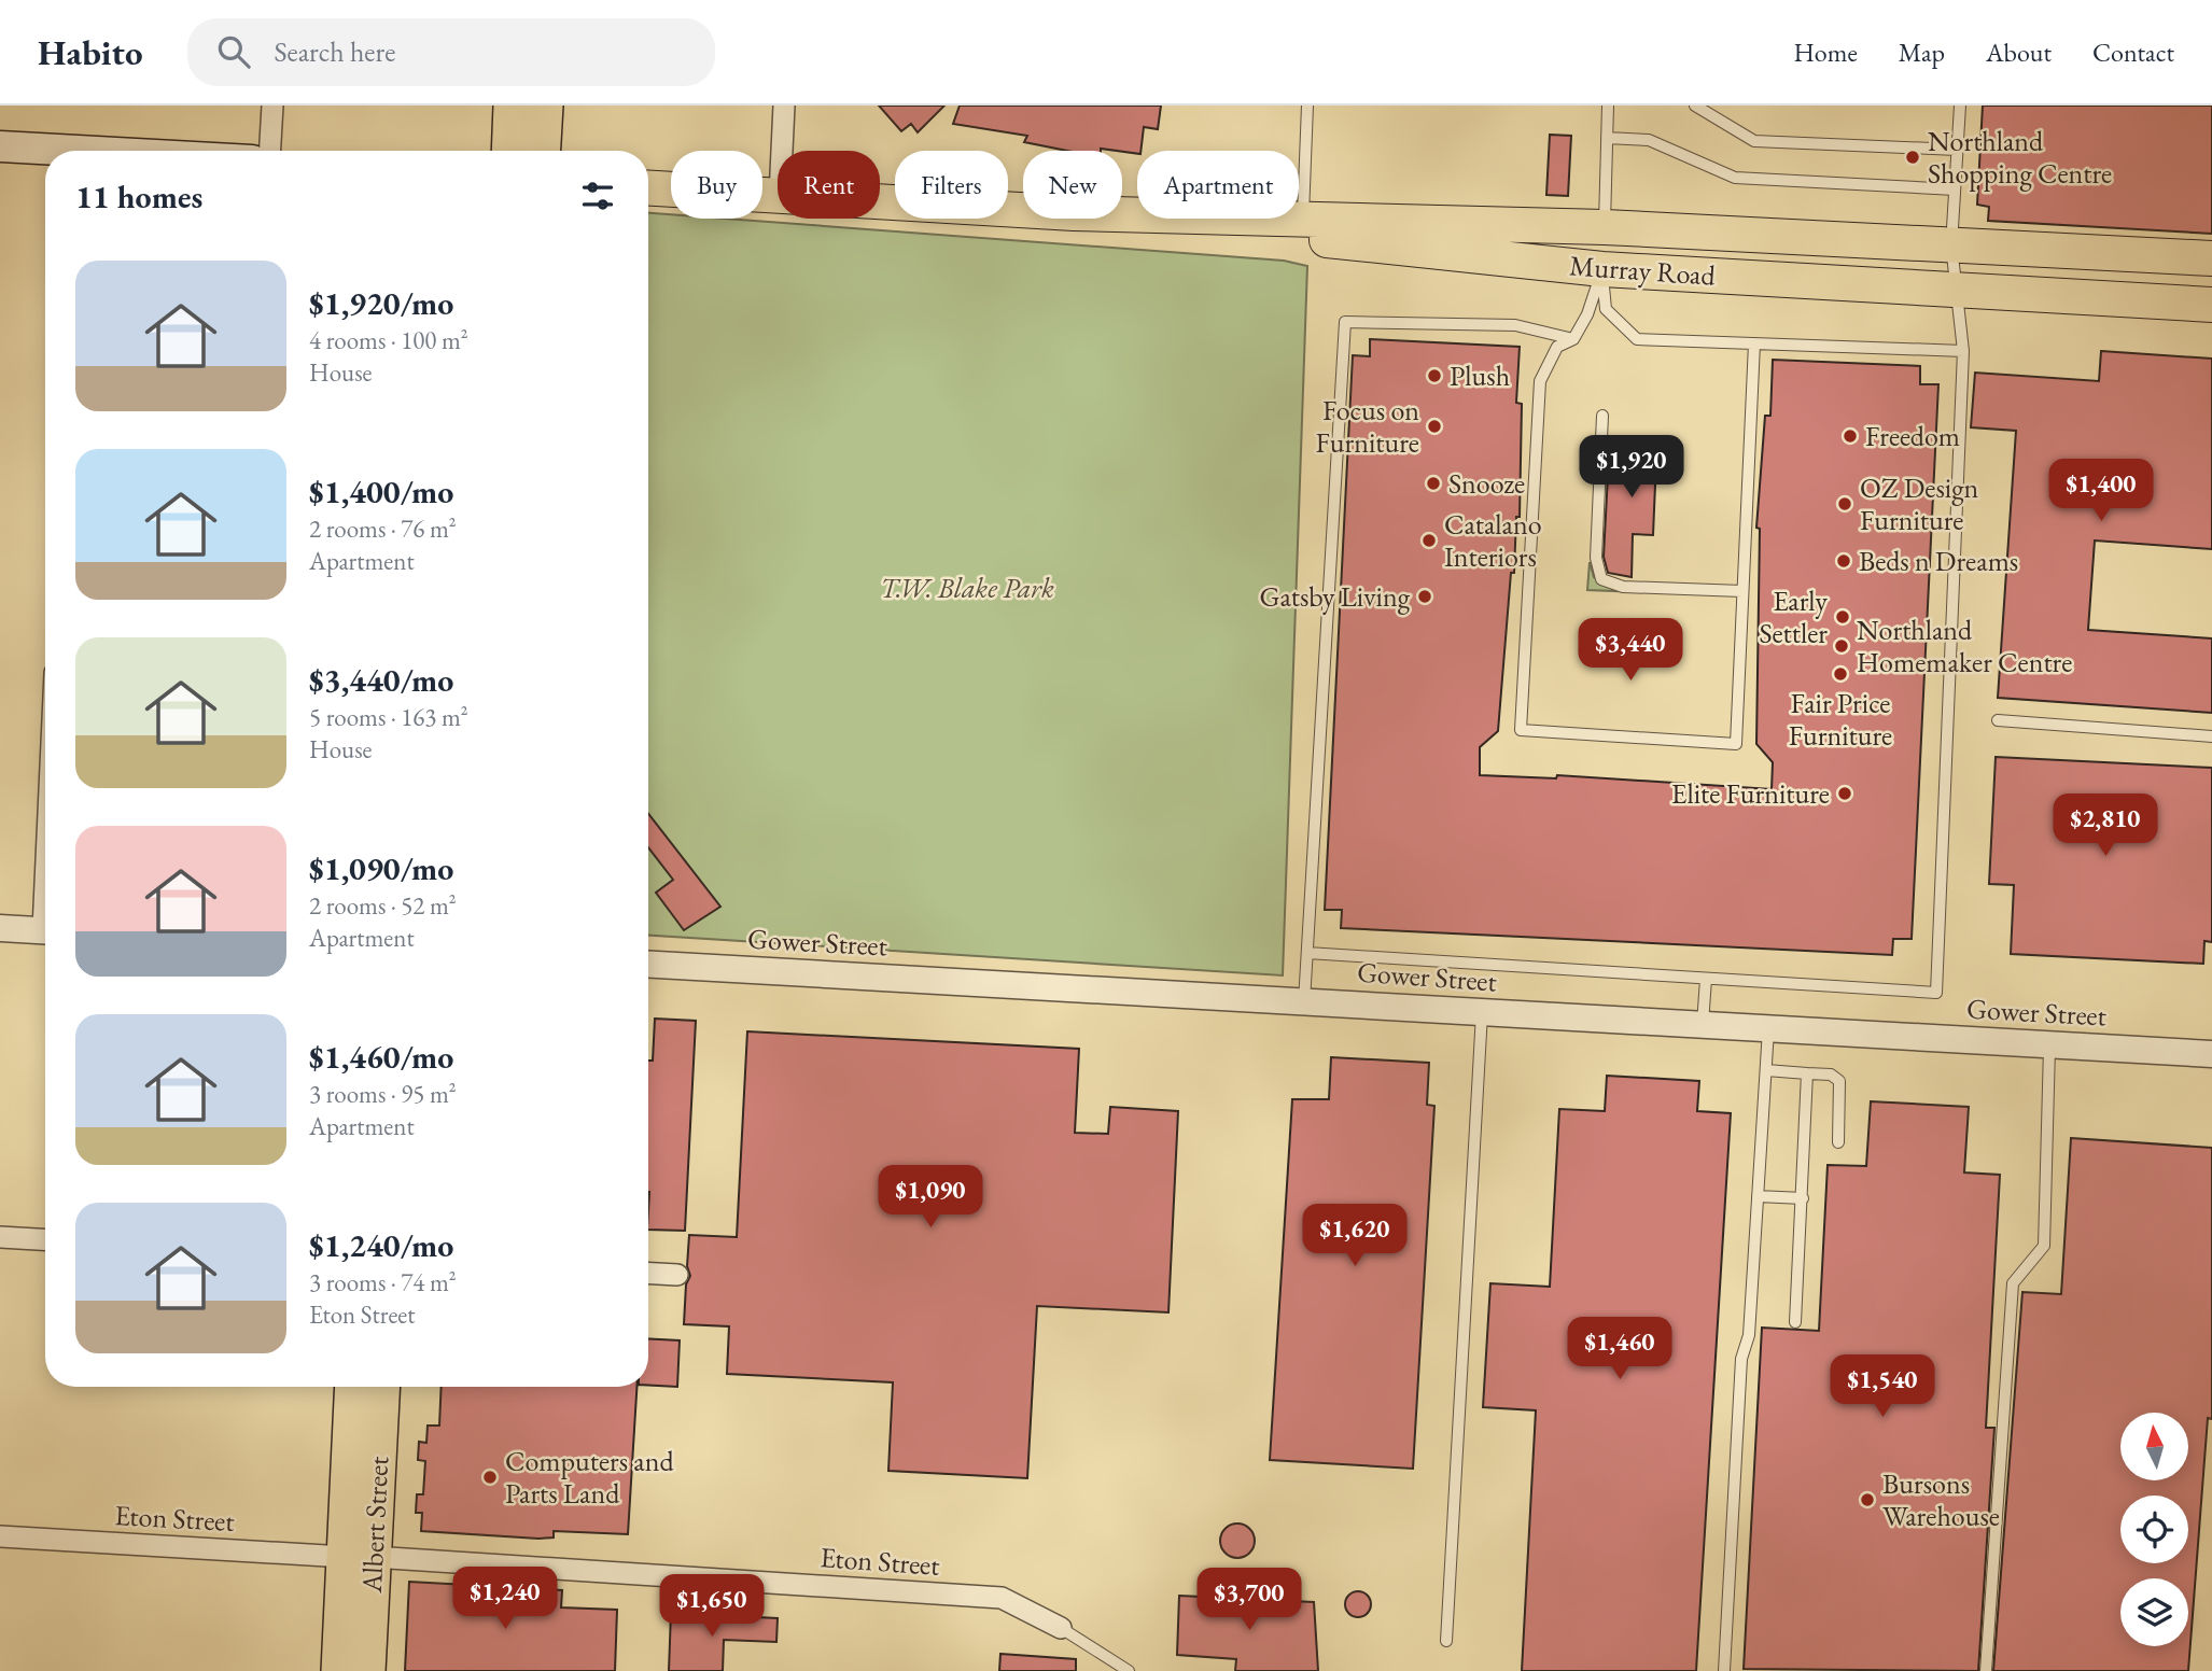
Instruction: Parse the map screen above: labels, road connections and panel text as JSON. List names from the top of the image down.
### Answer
{
  "streets": {
    "highway": ["Albert Street"],
    "main road": ["Murray Road"],
    "street": ["Gower Street", "Eton Street"]
  },
  "crossings": [
    ["Eton Street", "Albert Street"]
  ],
  "parks": ["T.W. Blake Park"],
  "places": [
    "Northland Shopping Centre",
    "Plush",
    "Focus on Furniture",
    "Freedom",
    "Snooze",
    "OZ Design Furniture",
    "Catalano Interiors",
    "Beds n Dreams",
    "Gatsby Living",
    "Early Settler",
    "Northland Homemaker Centre",
    "Fair Price Furniture",
    "Elite Furniture",
    "Computers and Parts Land",
    "Bursons Warehouse"
  ],
  "north": "top",
  "page": {
    "header": "Habito",
    "search": "Search here",
    "nav": [
      "Home",
      "Map",
      "About",
      "Contact"
    ],
    "chip": [
      "Buy",
      "Rent",
      "Filters",
      "New",
      "Apartment"
    ],
    "heading": "11 homes",
    "list": [
      {
        "name": "$1,920/mo",
        "note": "4 rooms · 100 m² · House"
      },
      {
        "name": "$1,400/mo",
        "note": "2 rooms · 76 m² · Apartment"
      },
      {
        "name": "$3,440/mo",
        "note": "5 rooms · 163 m² · House"
      },
      {
        "name": "$1,090/mo",
        "note": "2 rooms · 52 m² · Apartment"
      },
      {
        "name": "$1,460/mo",
        "note": "3 rooms · 95 m² · Apartment"
      },
      {
        "name": "$1,240/mo",
        "note": "3 rooms · 74 m² · Eton Street"
      }
    ],
    "price": [
      "$1,920",
      "$1,400",
      "$3,440",
      "$2,810",
      "$1,090",
      "$1,620",
      "$1,460",
      "$1,540",
      "$1,240",
      "$3,700",
      "$1,650"
    ]
  }
}
